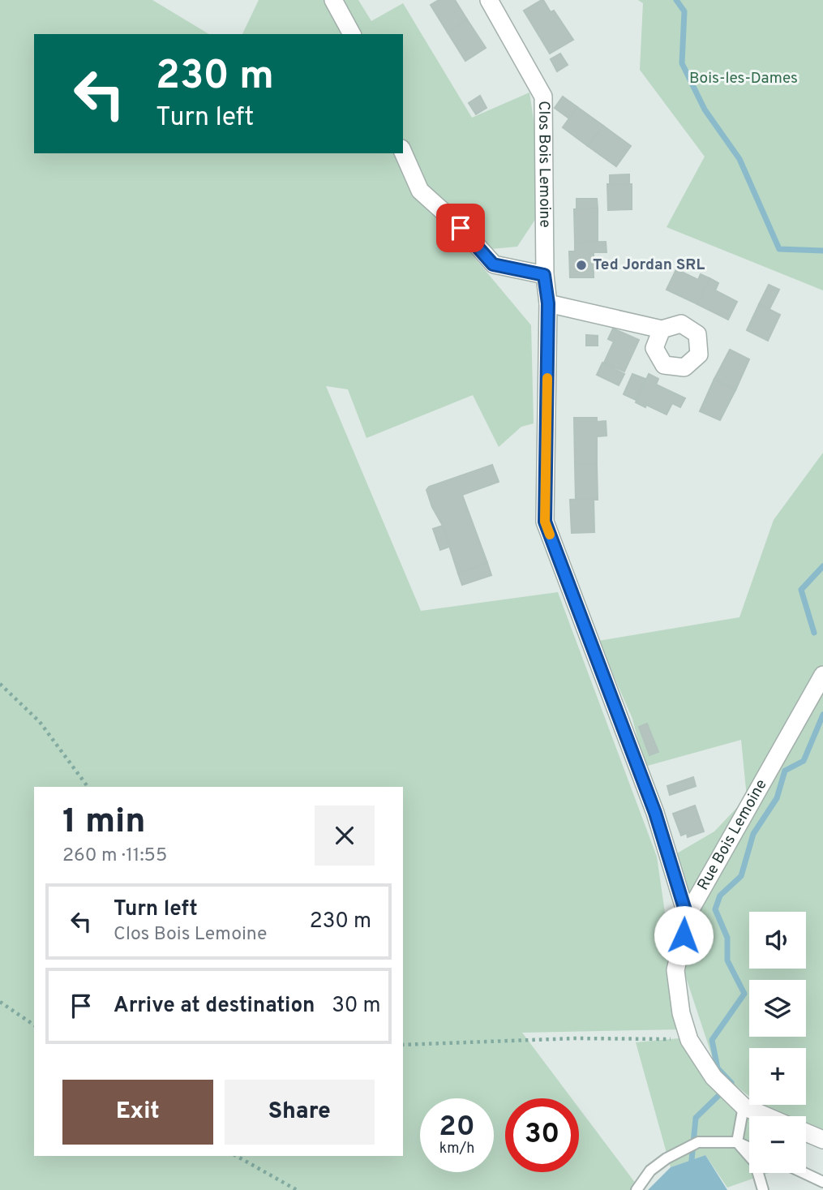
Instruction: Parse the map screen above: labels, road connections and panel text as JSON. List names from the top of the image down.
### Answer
{
  "streets": {
    "street": ["Clos Bois Lemoine", "Rue Bois Lemoine"]
  },
  "crossings": [
    ["Clos Bois Lemoine", "Rue Bois Lemoine"]
  ],
  "parks": ["Bois-les-Dames"],
  "places": ["Ted Jordan SRL"],
  "page": {
    "turn": ["230 m", "Turn left"],
    "heading": ["1 min", "260 m · 11:55"],
    "list": [
      {
        "name": "Turn left",
        "note": "Clos Bois Lemoine",
        "value": "230 m"
      },
      {
        "name": "Arrive at destination",
        "value": "30 m"
      }
    ],
    "map_buttons": ["+", "−"],
    "buttons": ["Exit", "Share"],
    "speed": "20 km/h",
    "limit": "30"
  }
}
